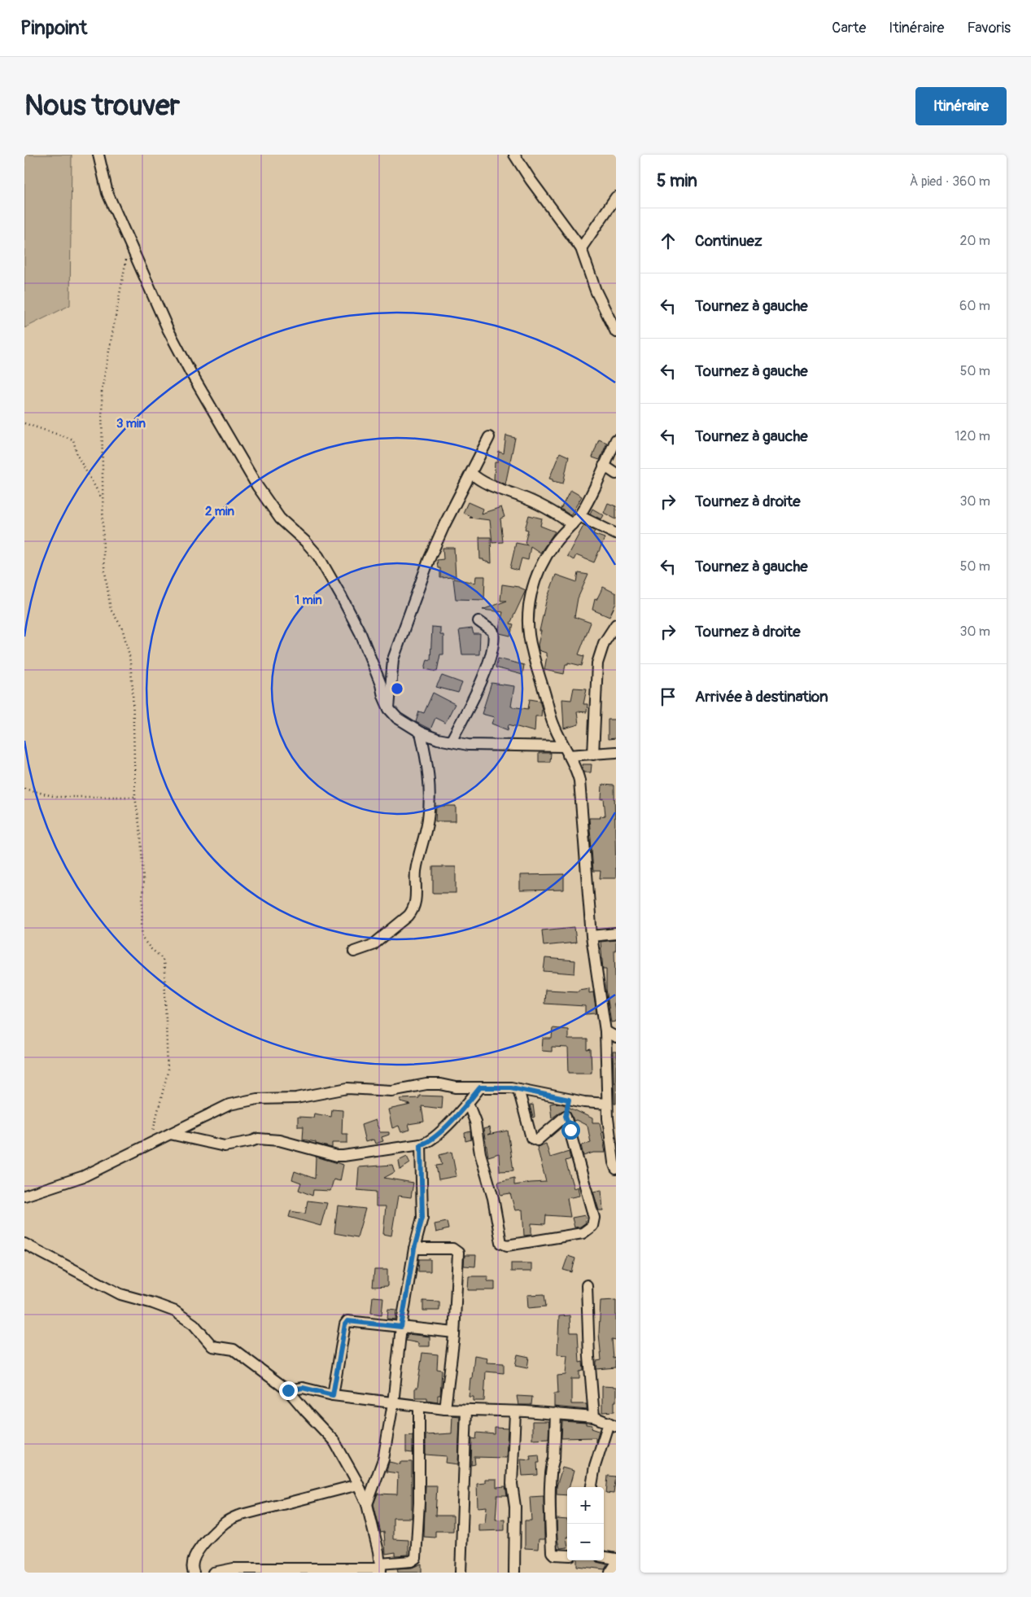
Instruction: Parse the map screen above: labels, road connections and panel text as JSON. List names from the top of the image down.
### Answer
{
  "page": {
    "header": "Pinpoint",
    "nav": ["Carte", "Itinéraire", "Favoris"],
    "buttons": "Itinéraire",
    "title": "Nous trouver",
    "heading": ["5 min", "À pied · 360 m"],
    "list": [
      ["Continuez", "20 m"],
      ["Tournez à gauche", "60 m"],
      ["Tournez à gauche", "50 m"],
      ["Tournez à gauche", "120 m"],
      ["Tournez à droite", "30 m"],
      ["Tournez à gauche", "50 m"],
      ["Tournez à droite", "30 m"],
      "Arrivée à destination"
    ],
    "map_buttons": ["+", "−"]
  },
  "rings": ["3 min", "2 min", "1 min"]
}
